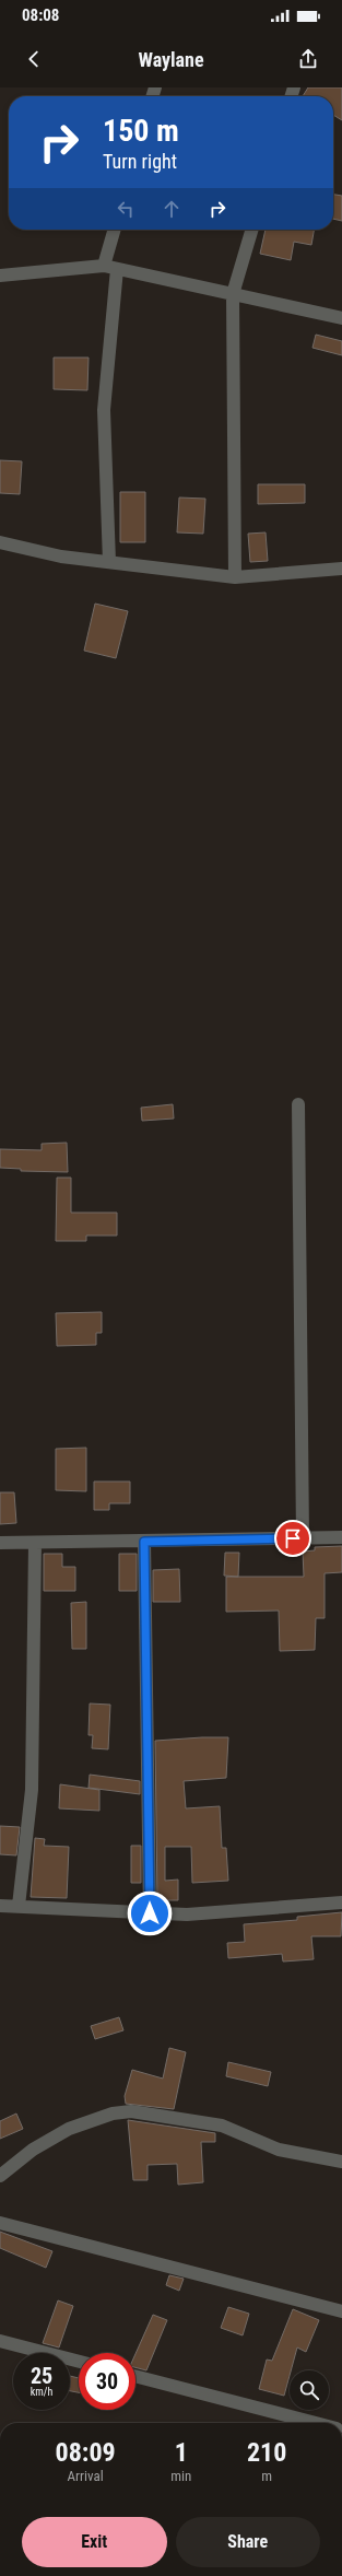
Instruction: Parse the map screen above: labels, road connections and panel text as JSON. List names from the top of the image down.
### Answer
{
  "page": {
    "status": "08:08",
    "header": "Waylane",
    "turn": ["150 m", "Turn right"],
    "speed": "25 km/h",
    "limit": "30",
    "eta": [
      "08:09",
      "Arrival",
      "1",
      "min",
      "210",
      "m"
    ],
    "buttons": ["Exit", "Share"]
  }
}
